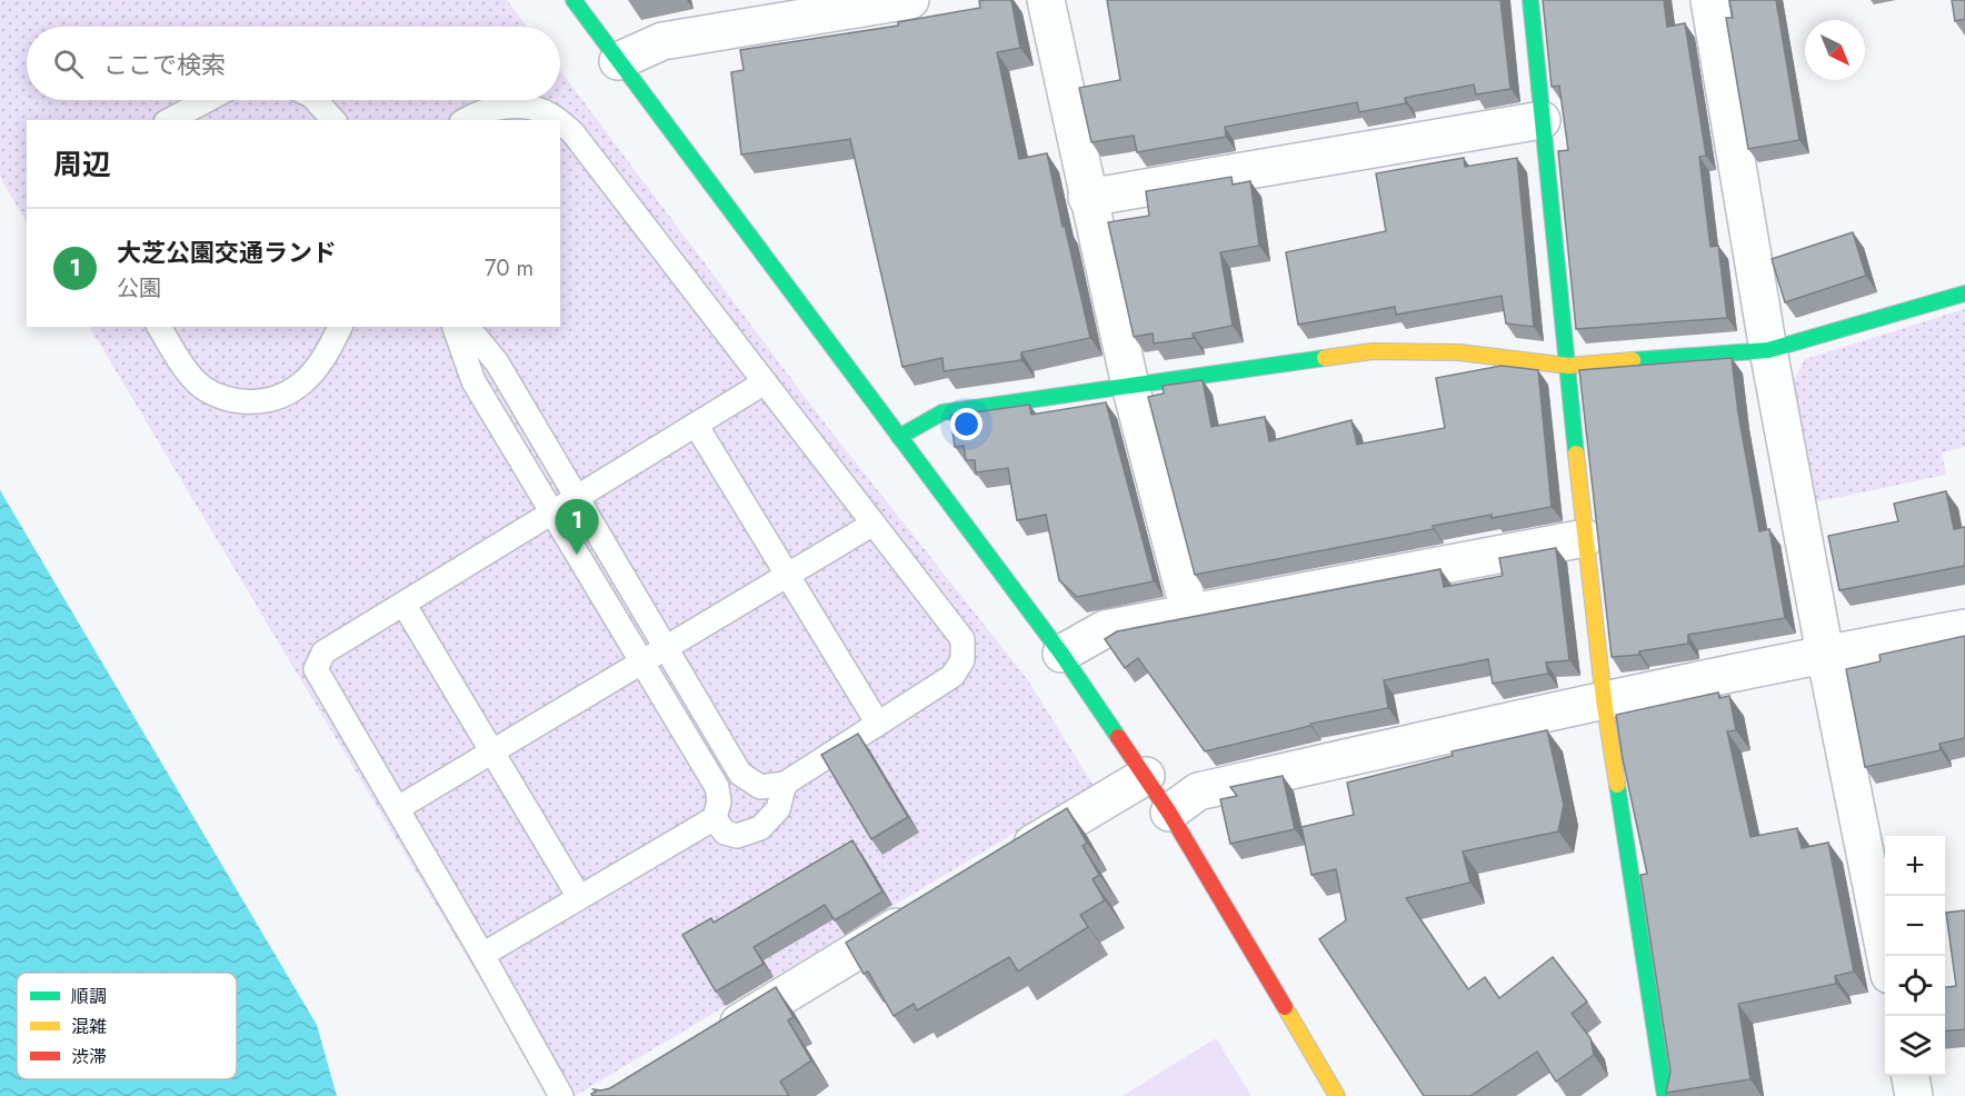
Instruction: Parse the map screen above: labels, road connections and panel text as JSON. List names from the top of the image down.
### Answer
{
  "legend": ["順調", "混雑", "渋滞"],
  "north": "bottom right",
  "page": {
    "search": "ここで検索",
    "heading": "周辺",
    "list": [
      {
        "mark": "1",
        "name": "大芝公園交通ランド",
        "note": "公園",
        "value": "70 m"
      }
    ],
    "pins": "1",
    "map_buttons": ["+", "−"]
  }
}
